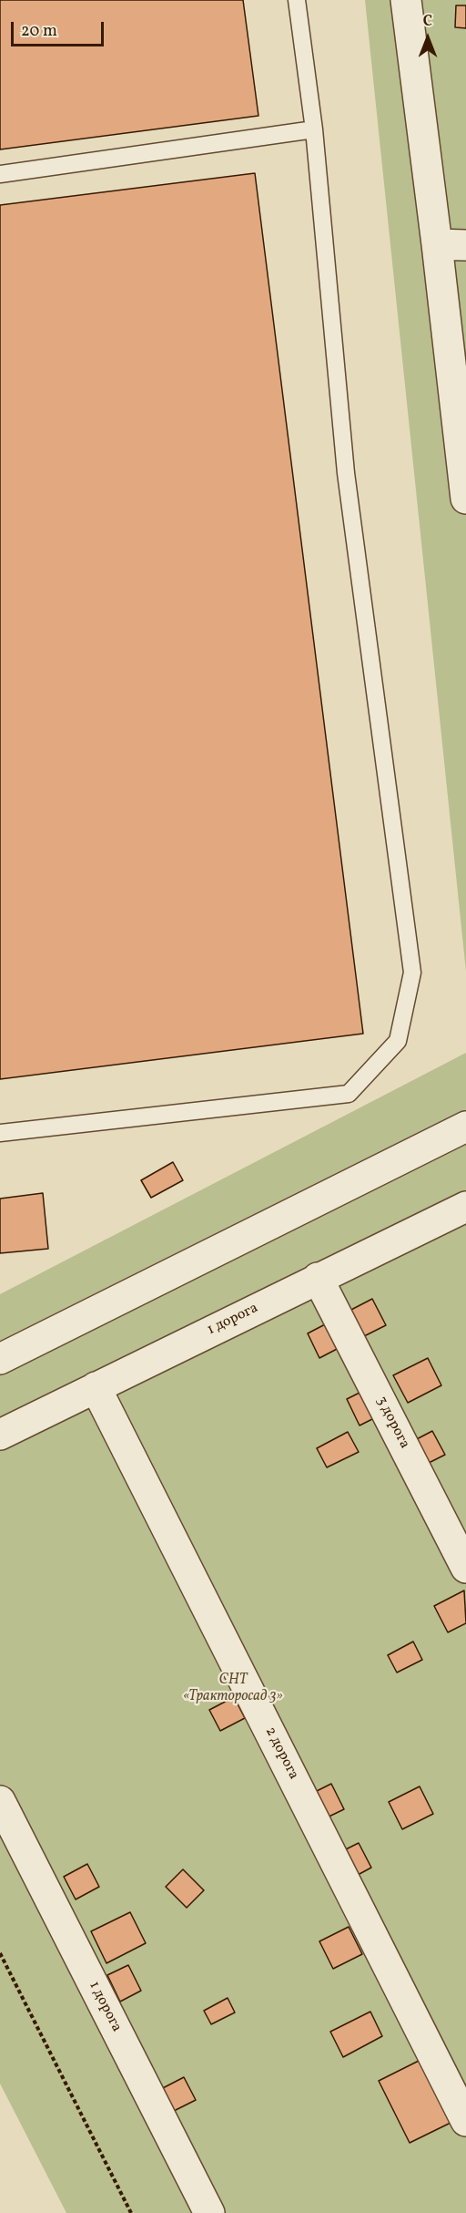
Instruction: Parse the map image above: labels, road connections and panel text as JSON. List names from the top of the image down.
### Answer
{
  "streets": {
    "street": ["1 дорога", "3 дорога", "2 дорога"]
  },
  "crossings": [
    ["1 дорога", "3 дорога"],
    ["1 дорога", "2 дорога"]
  ],
  "parks": ["СНТ «Тракторосад 3»"],
  "scale_bar": "20 m",
  "north": "top"
}
